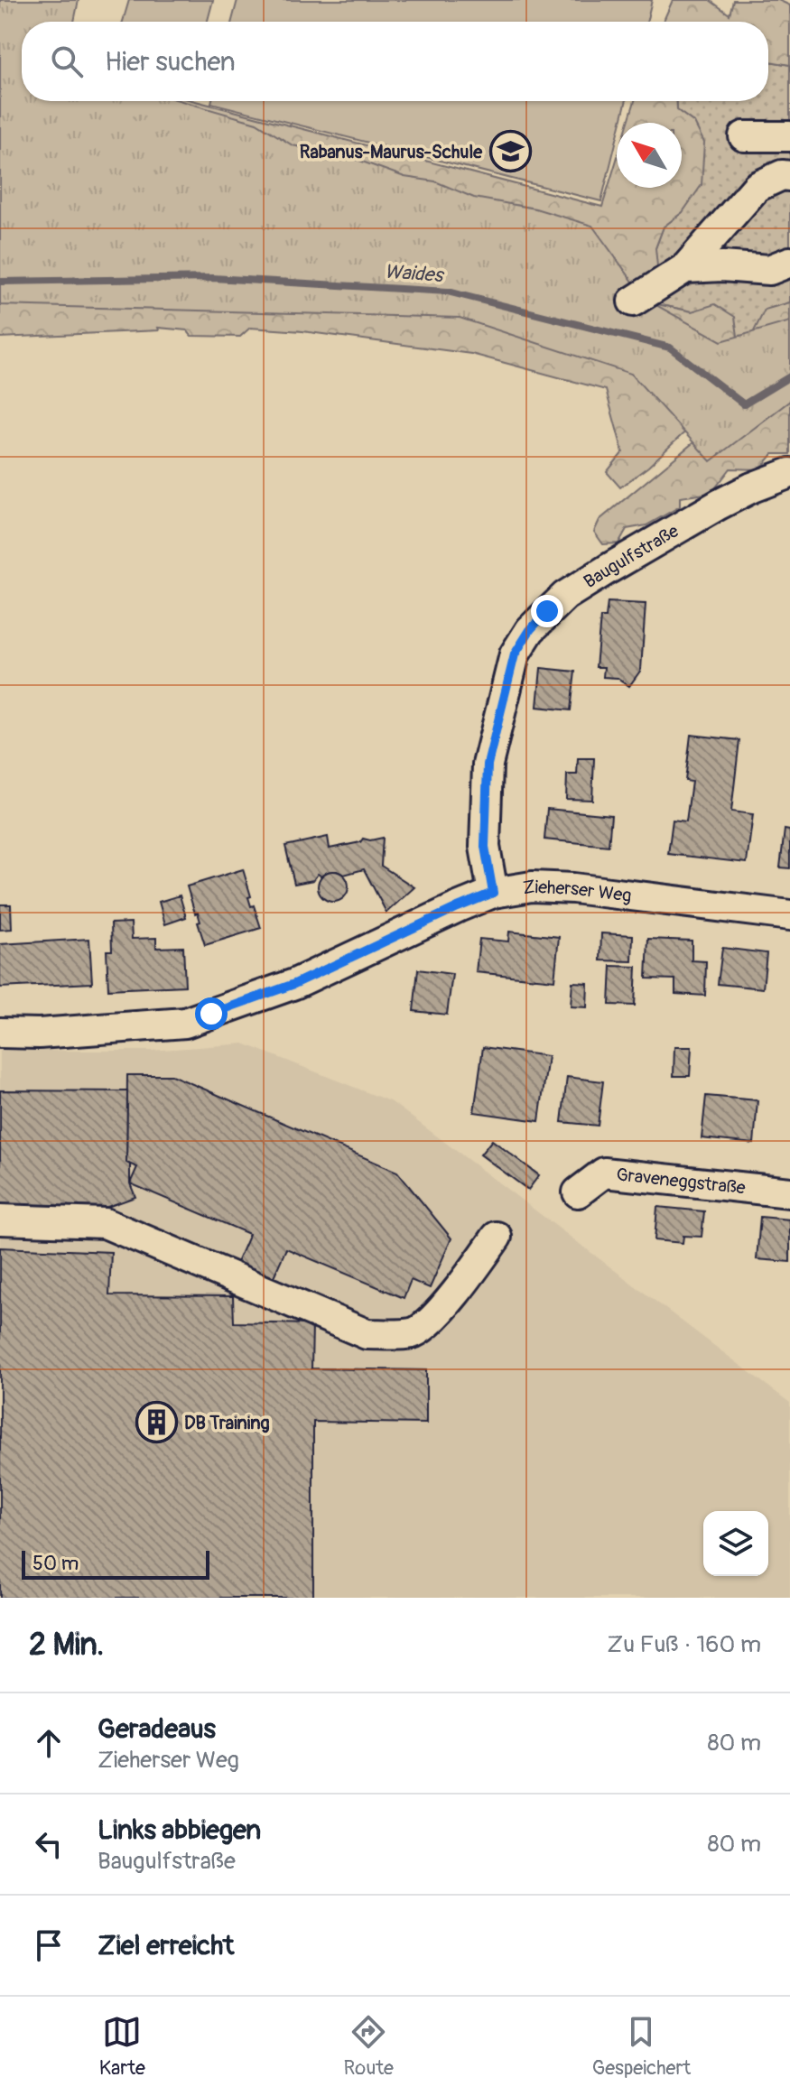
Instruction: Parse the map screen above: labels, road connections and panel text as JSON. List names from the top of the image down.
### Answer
{
  "streets": {
    "street": ["Baugulfstraße", "Zieherser Weg", "Graveneggstraße"]
  },
  "crossings": [
    ["Baugulfstraße", "Zieherser Weg"]
  ],
  "water": ["Waides"],
  "places": {
    "school or university": ["Rabanus-Maurus-Schule"],
    "building": ["DB Training"]
  },
  "scale_bar": "50 m",
  "north": "top left",
  "page": {
    "search": "Hier suchen",
    "scale": "50 m",
    "heading": ["2 Min.", "Zu Fuß · 160 m"],
    "list": [
      ["Geradeaus", "Zieherser Weg", "80 m"],
      ["Links abbiegen", "Baugulfstraße", "80 m"],
      "Ziel erreicht"
    ],
    "nav": ["Karte", "Route", "Gespeichert"]
  }
}
